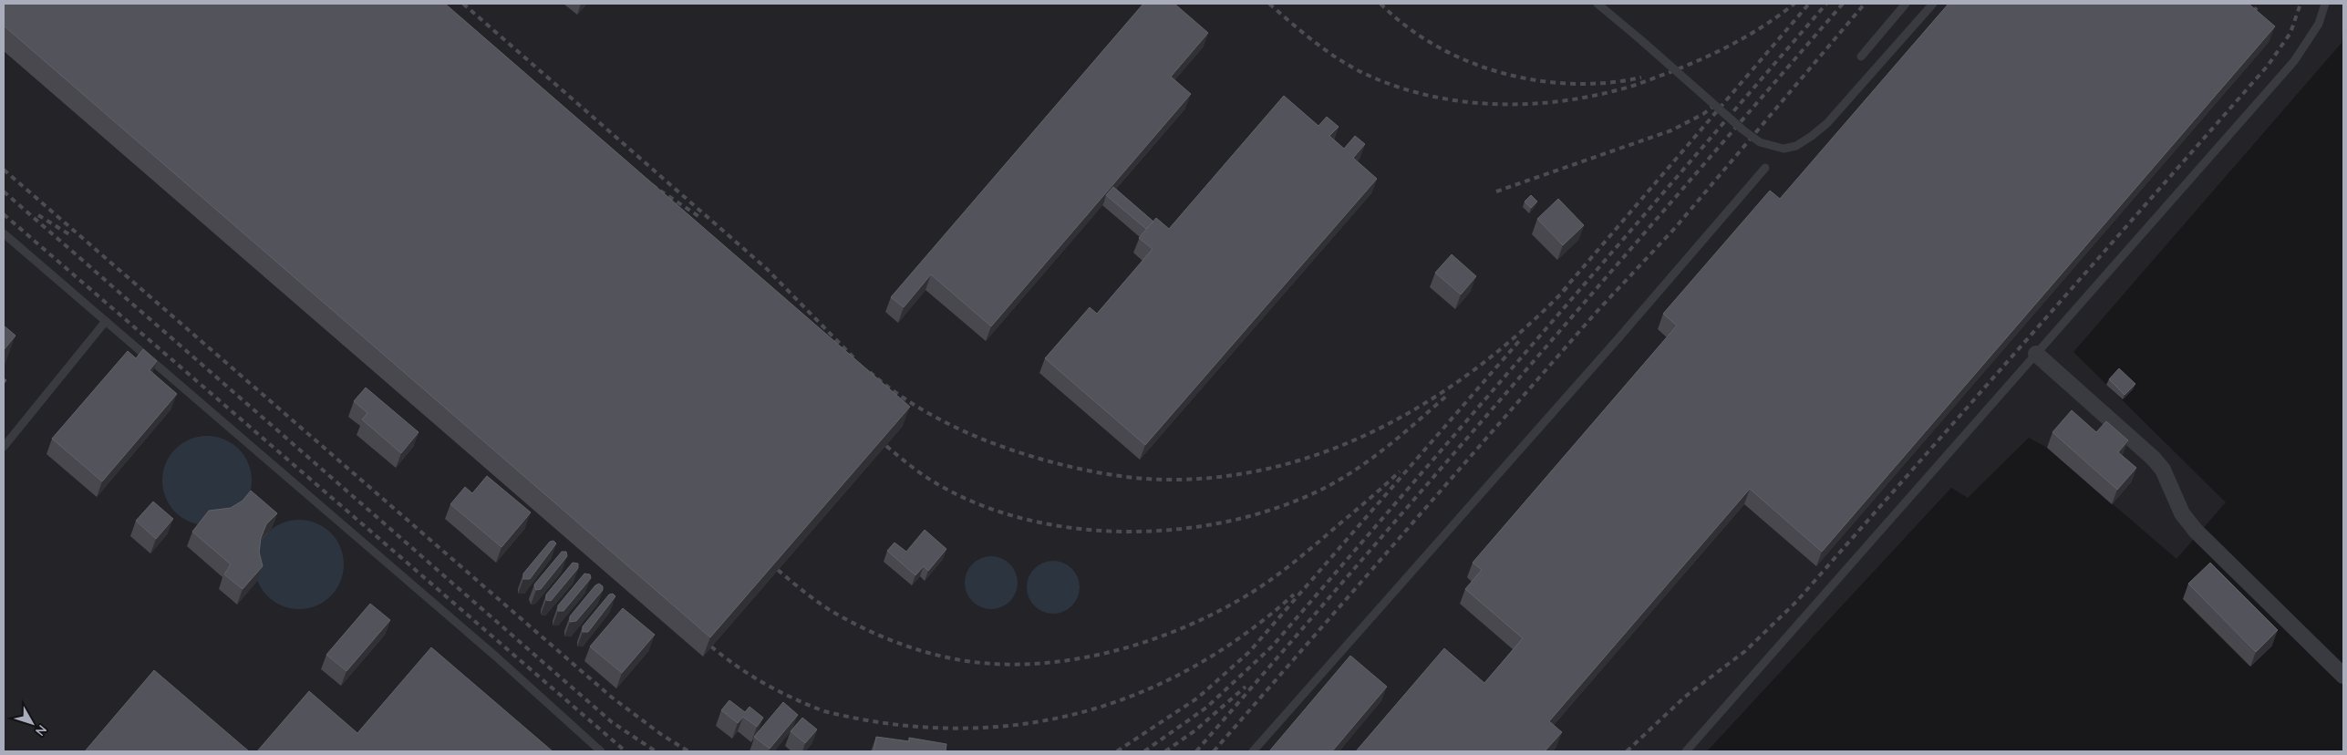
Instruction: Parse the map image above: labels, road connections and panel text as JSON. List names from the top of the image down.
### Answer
{
  "north": "bottom right"
}
